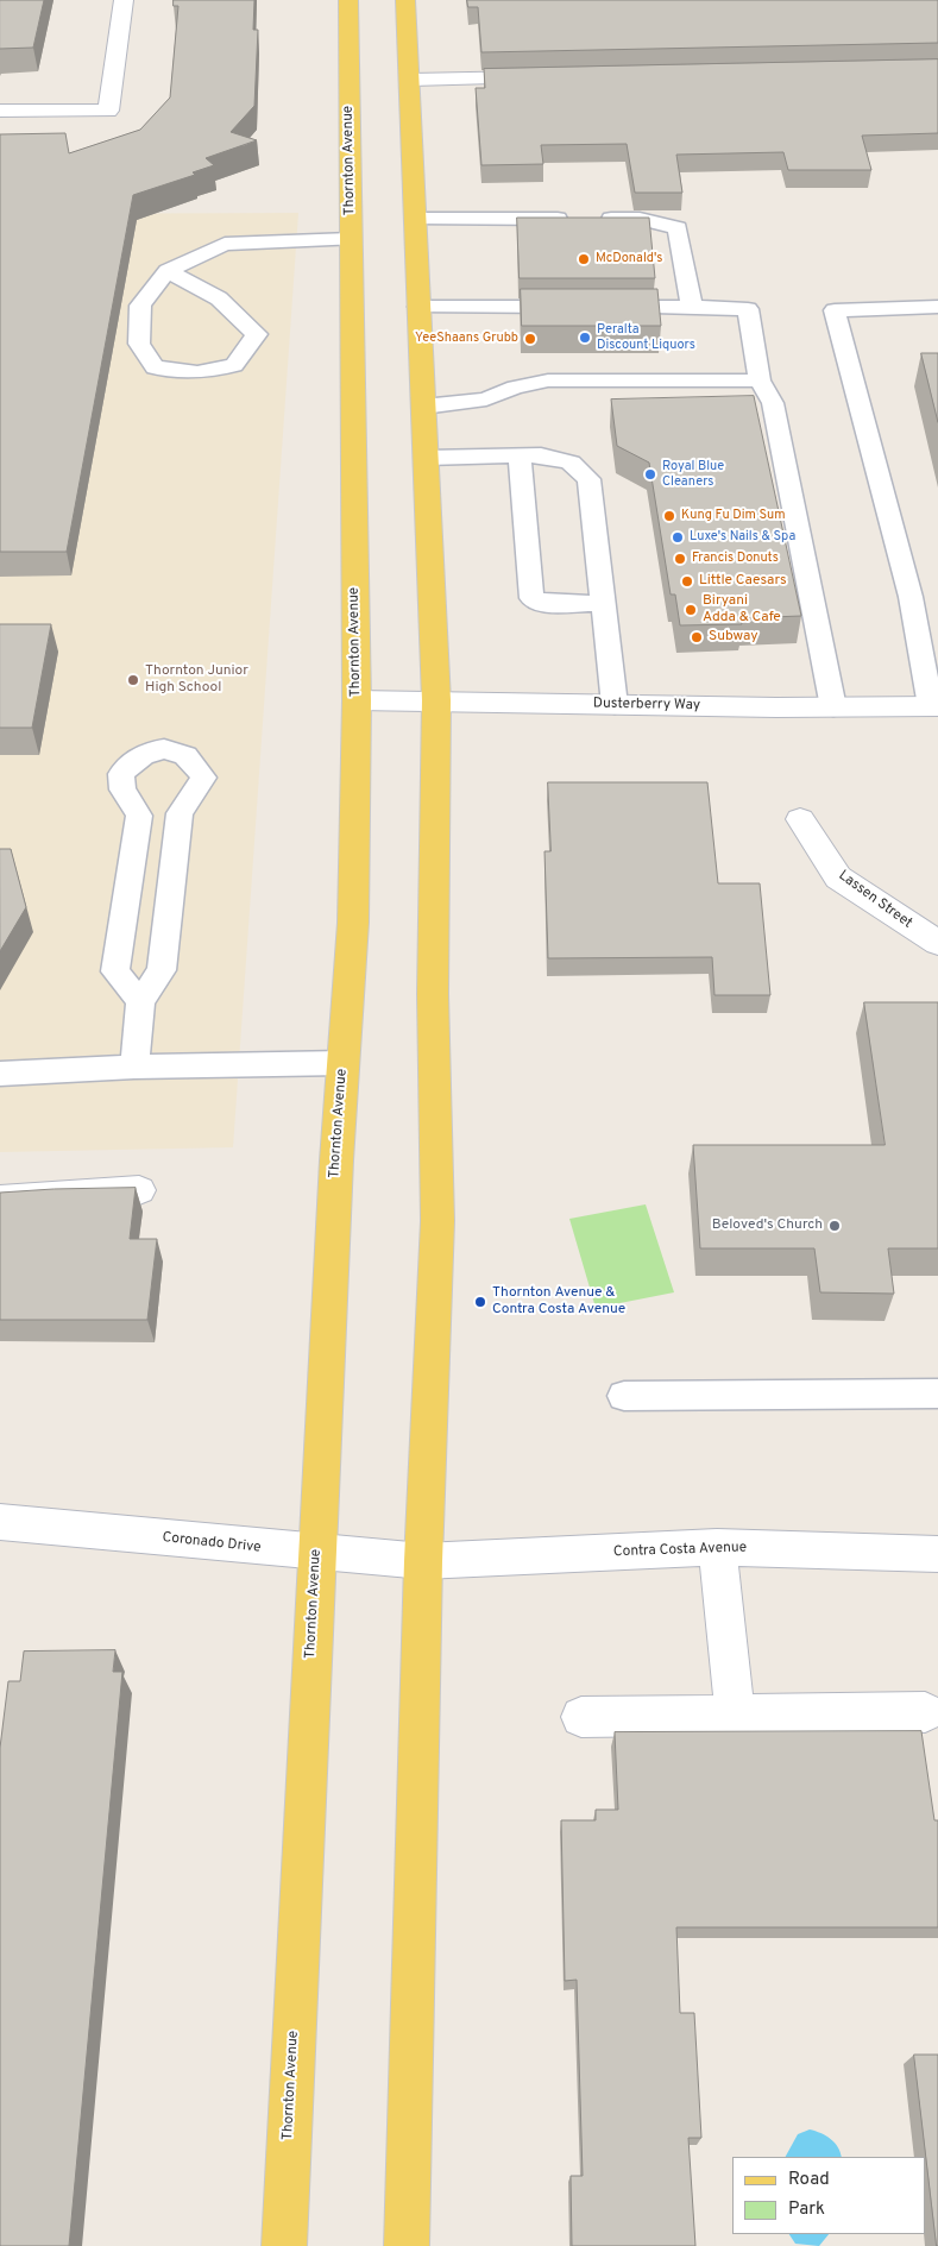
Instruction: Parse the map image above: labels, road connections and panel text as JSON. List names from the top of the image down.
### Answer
{
  "streets": {
    "main road": ["Thornton Avenue"],
    "street": [
      "Dusterberry Way",
      "Lassen Street",
      "Coronado Drive",
      "Contra Costa Avenue"
    ]
  },
  "crossings": [
    ["Thornton Avenue", "Dusterberry Way"],
    ["Thornton Avenue", "Coronado Drive"],
    ["Coronado Drive", "Contra Costa Avenue"]
  ],
  "places": [
    "McDonald's",
    "Peralta Discount Liquors",
    "YeeShaans Grubb",
    "Royal Blue Cleaners",
    "Kung Fu Dim Sum",
    "Luxe's Nails & Spa",
    "Francis Donuts",
    "Little Caesars",
    "Biryani Adda & Cafe",
    "Subway",
    "Thornton Junior High School",
    "Beloved's Church",
    "Thornton Avenue & Contra Costa Avenue"
  ],
  "legend": ["Road", "Park"]
}
